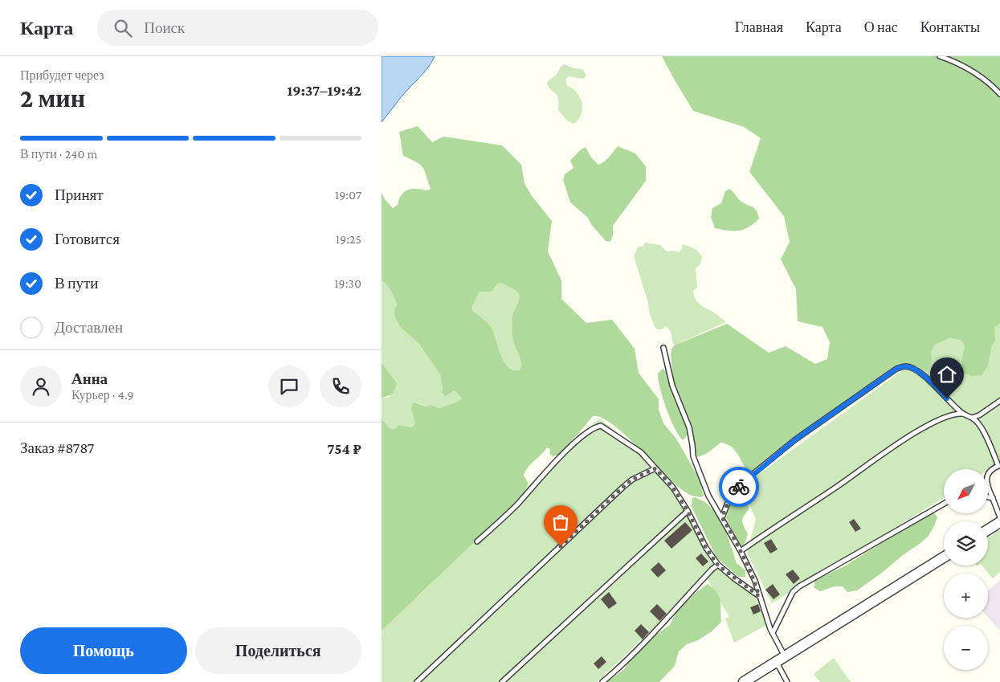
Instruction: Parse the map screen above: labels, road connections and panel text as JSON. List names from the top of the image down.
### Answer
{
  "north": "bottom left",
  "page": {
    "header": "Карта",
    "search": "Поиск",
    "nav": [
      "Главная",
      "Карта",
      "О нас",
      "Контакты"
    ],
    "heading": ["2 мин", "Прибудет через", "19:37–19:42"],
    "panel": [
      "Анна",
      "Курьер · 4.9",
      "Заказ #8787",
      "754 ₽"
    ],
    "bar": "В пути · 240 m",
    "list": [
      ["Принят", "19:07"],
      ["Готовится", "19:25"],
      ["В пути", "19:30"],
      "Доставлен"
    ],
    "map_buttons": ["+", "−"],
    "buttons": ["Помощь", "Поделиться"]
  }
}
